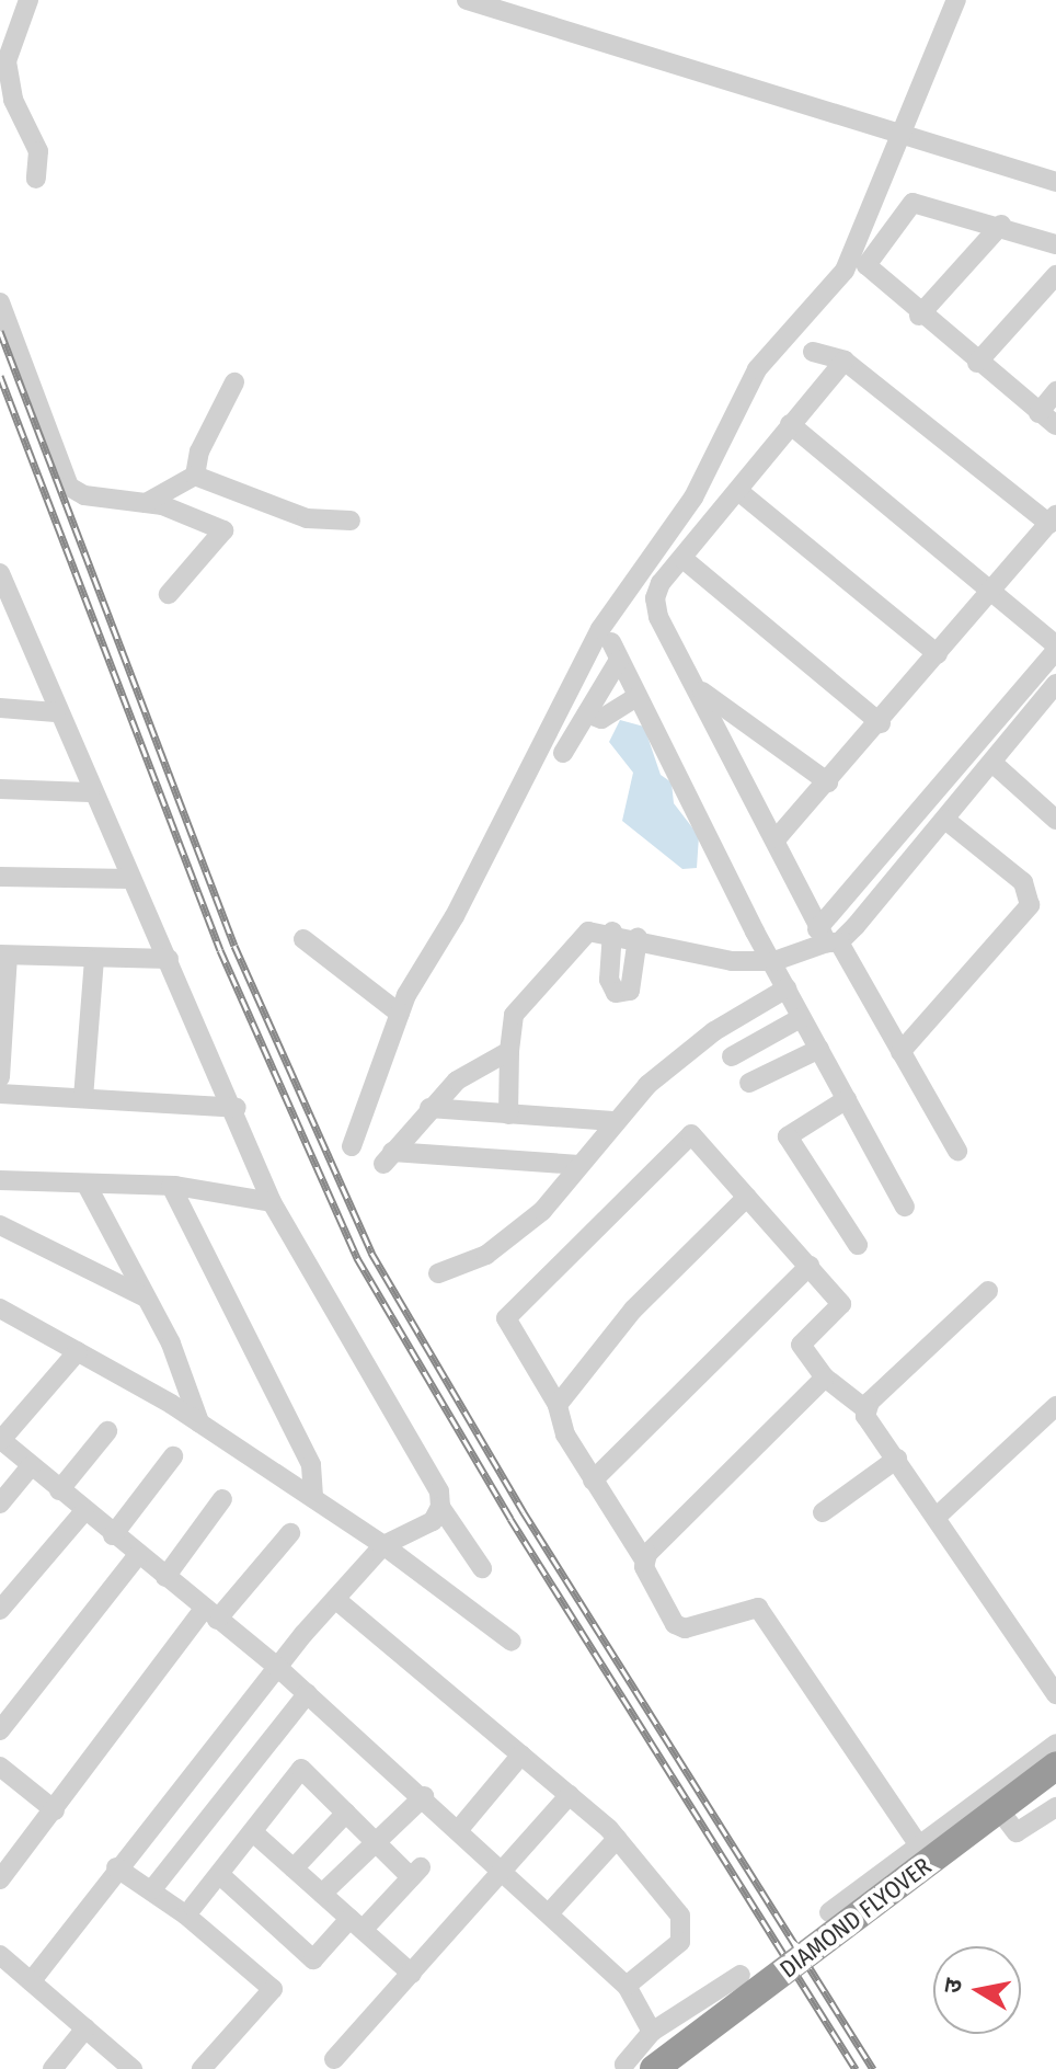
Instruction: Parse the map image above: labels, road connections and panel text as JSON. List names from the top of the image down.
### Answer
{
  "streets": {
    "highway": ["DIAMOND FLYOVER"]
  },
  "north": "left"
}
